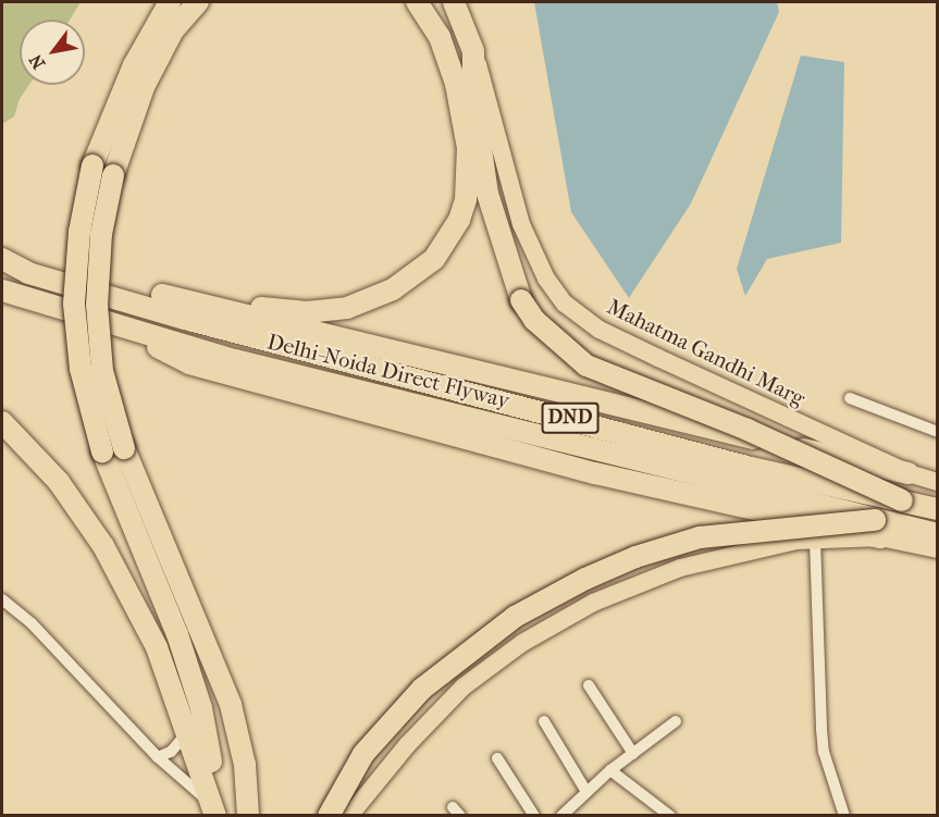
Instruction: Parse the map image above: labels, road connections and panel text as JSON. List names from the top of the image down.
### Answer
{
  "streets": {
    "highway": ["Delhi-Noida Direct Flyway", "DND"],
    "main road": ["Mahatma Gandhi Marg"]
  },
  "north": "bottom left"
}
